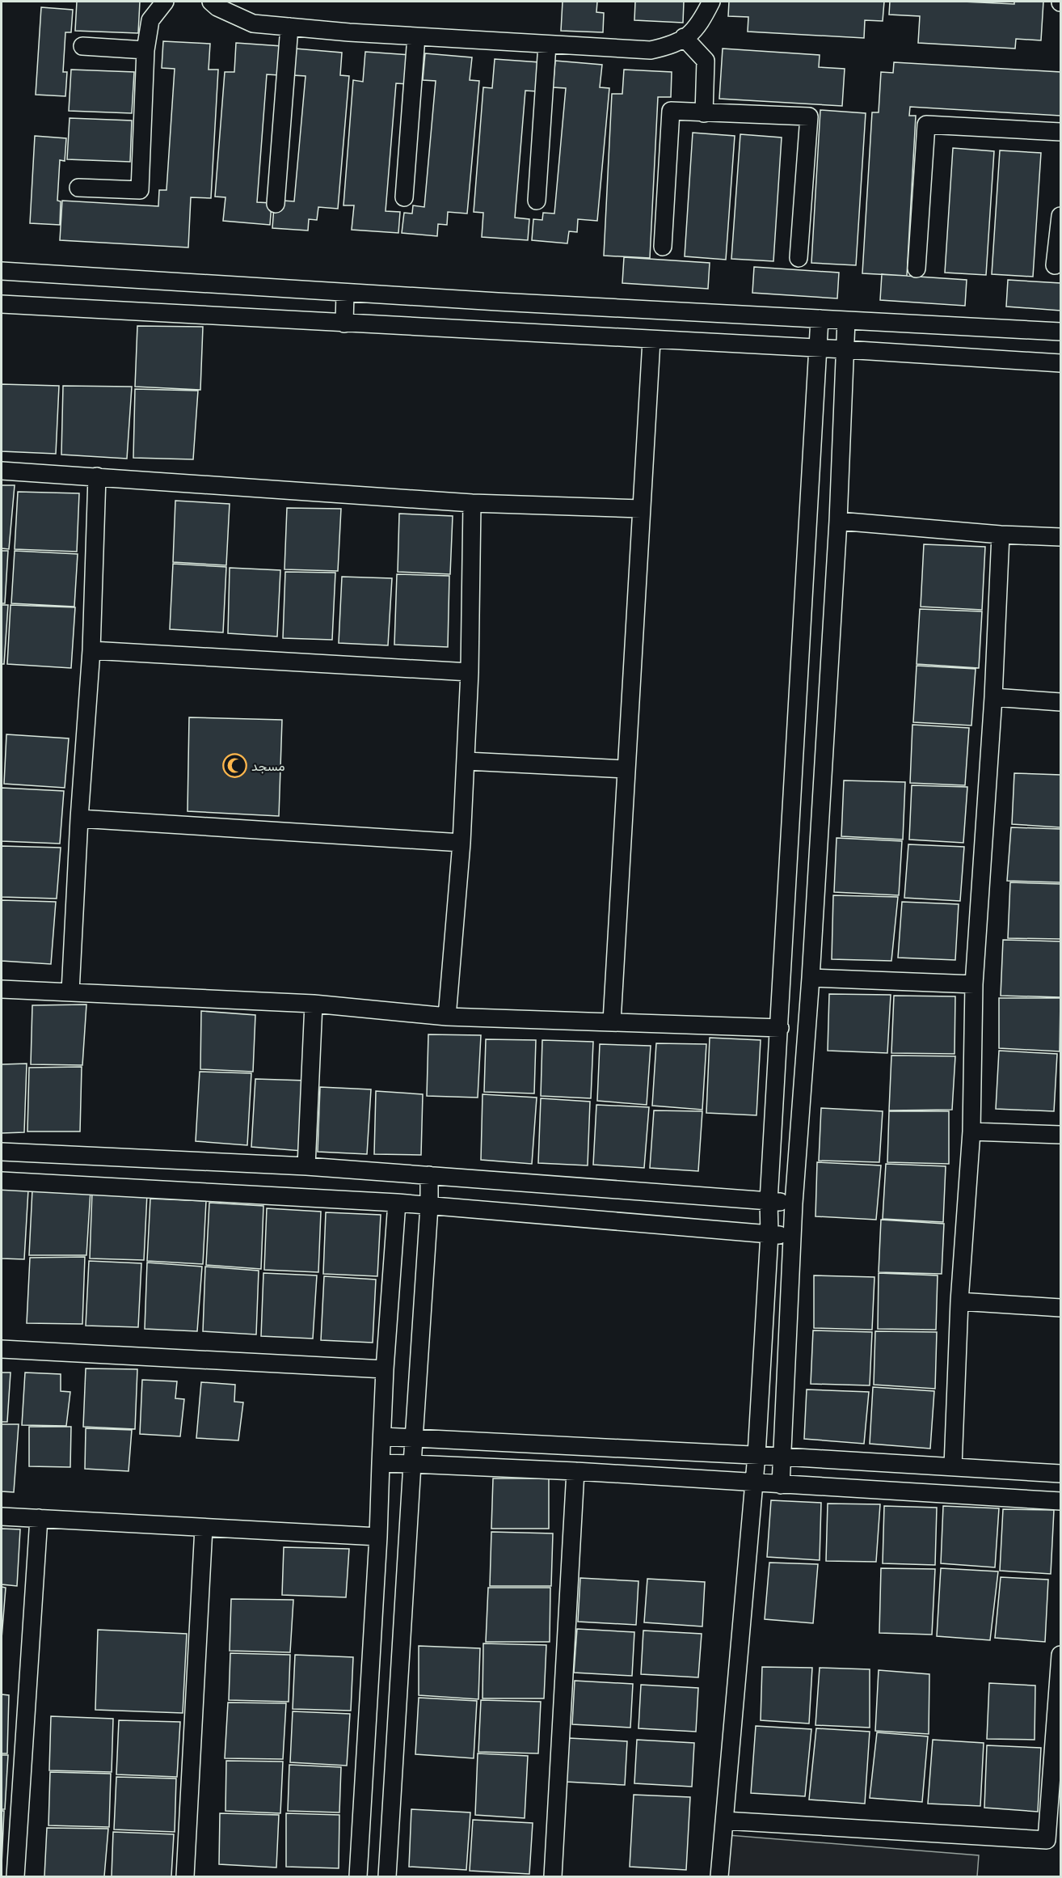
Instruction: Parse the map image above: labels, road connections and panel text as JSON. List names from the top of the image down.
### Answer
{
  "places": {
    "mosque": ["مسجد"]
  }
}
